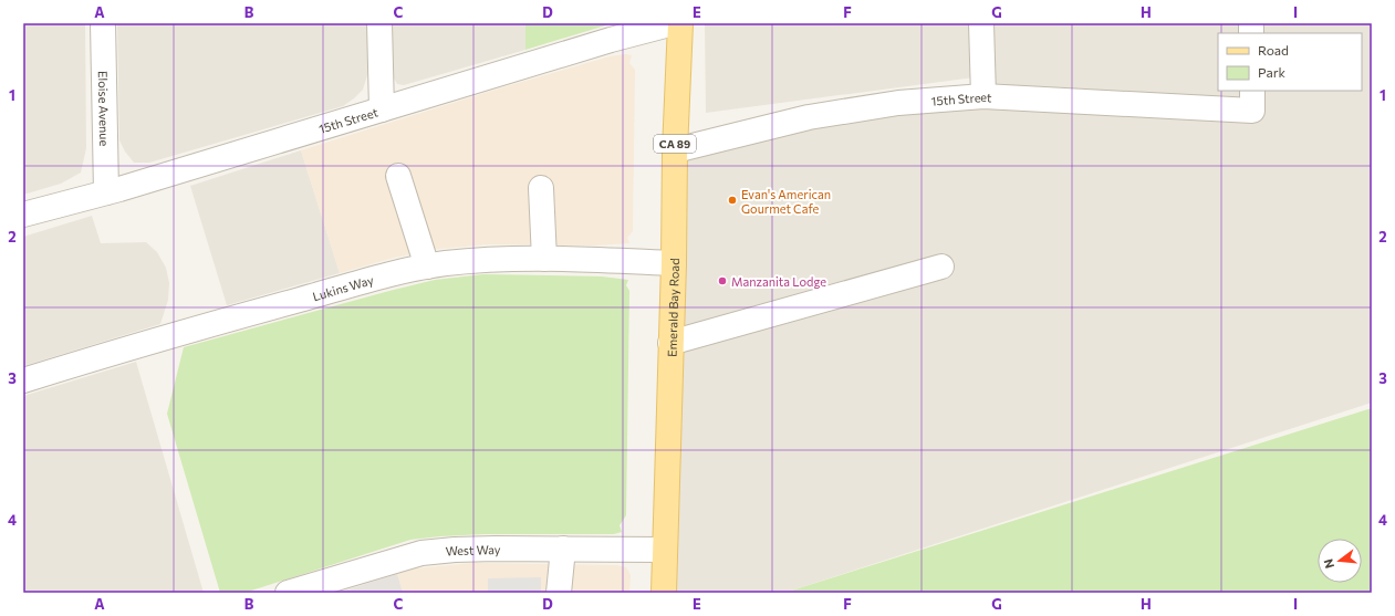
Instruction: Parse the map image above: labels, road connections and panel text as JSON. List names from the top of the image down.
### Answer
{
  "streets": {
    "main road": ["CA 89", "Emerald Bay Road"],
    "street": [
      "15th Street",
      "Eloise Avenue",
      "Lukins Way",
      "West Way"
    ]
  },
  "crossings": [
    ["15th Street", "Eloise Avenue"],
    ["15th Street", "Emerald Bay Road"],
    ["Lukins Way", "Emerald Bay Road"],
    ["Emerald Bay Road", "West Way"]
  ],
  "places": ["Evan's American Gourmet Cafe", "Manzanita Lodge"],
  "legend": ["Road", "Park"],
  "north": "left",
  "grid": {
    "columns": [
      "A",
      "B",
      "C",
      "D",
      "E",
      "F",
      "G",
      "H",
      "I"
    ],
    "rows": [
      "1",
      "2",
      "3",
      "4"
    ]
  }
}
